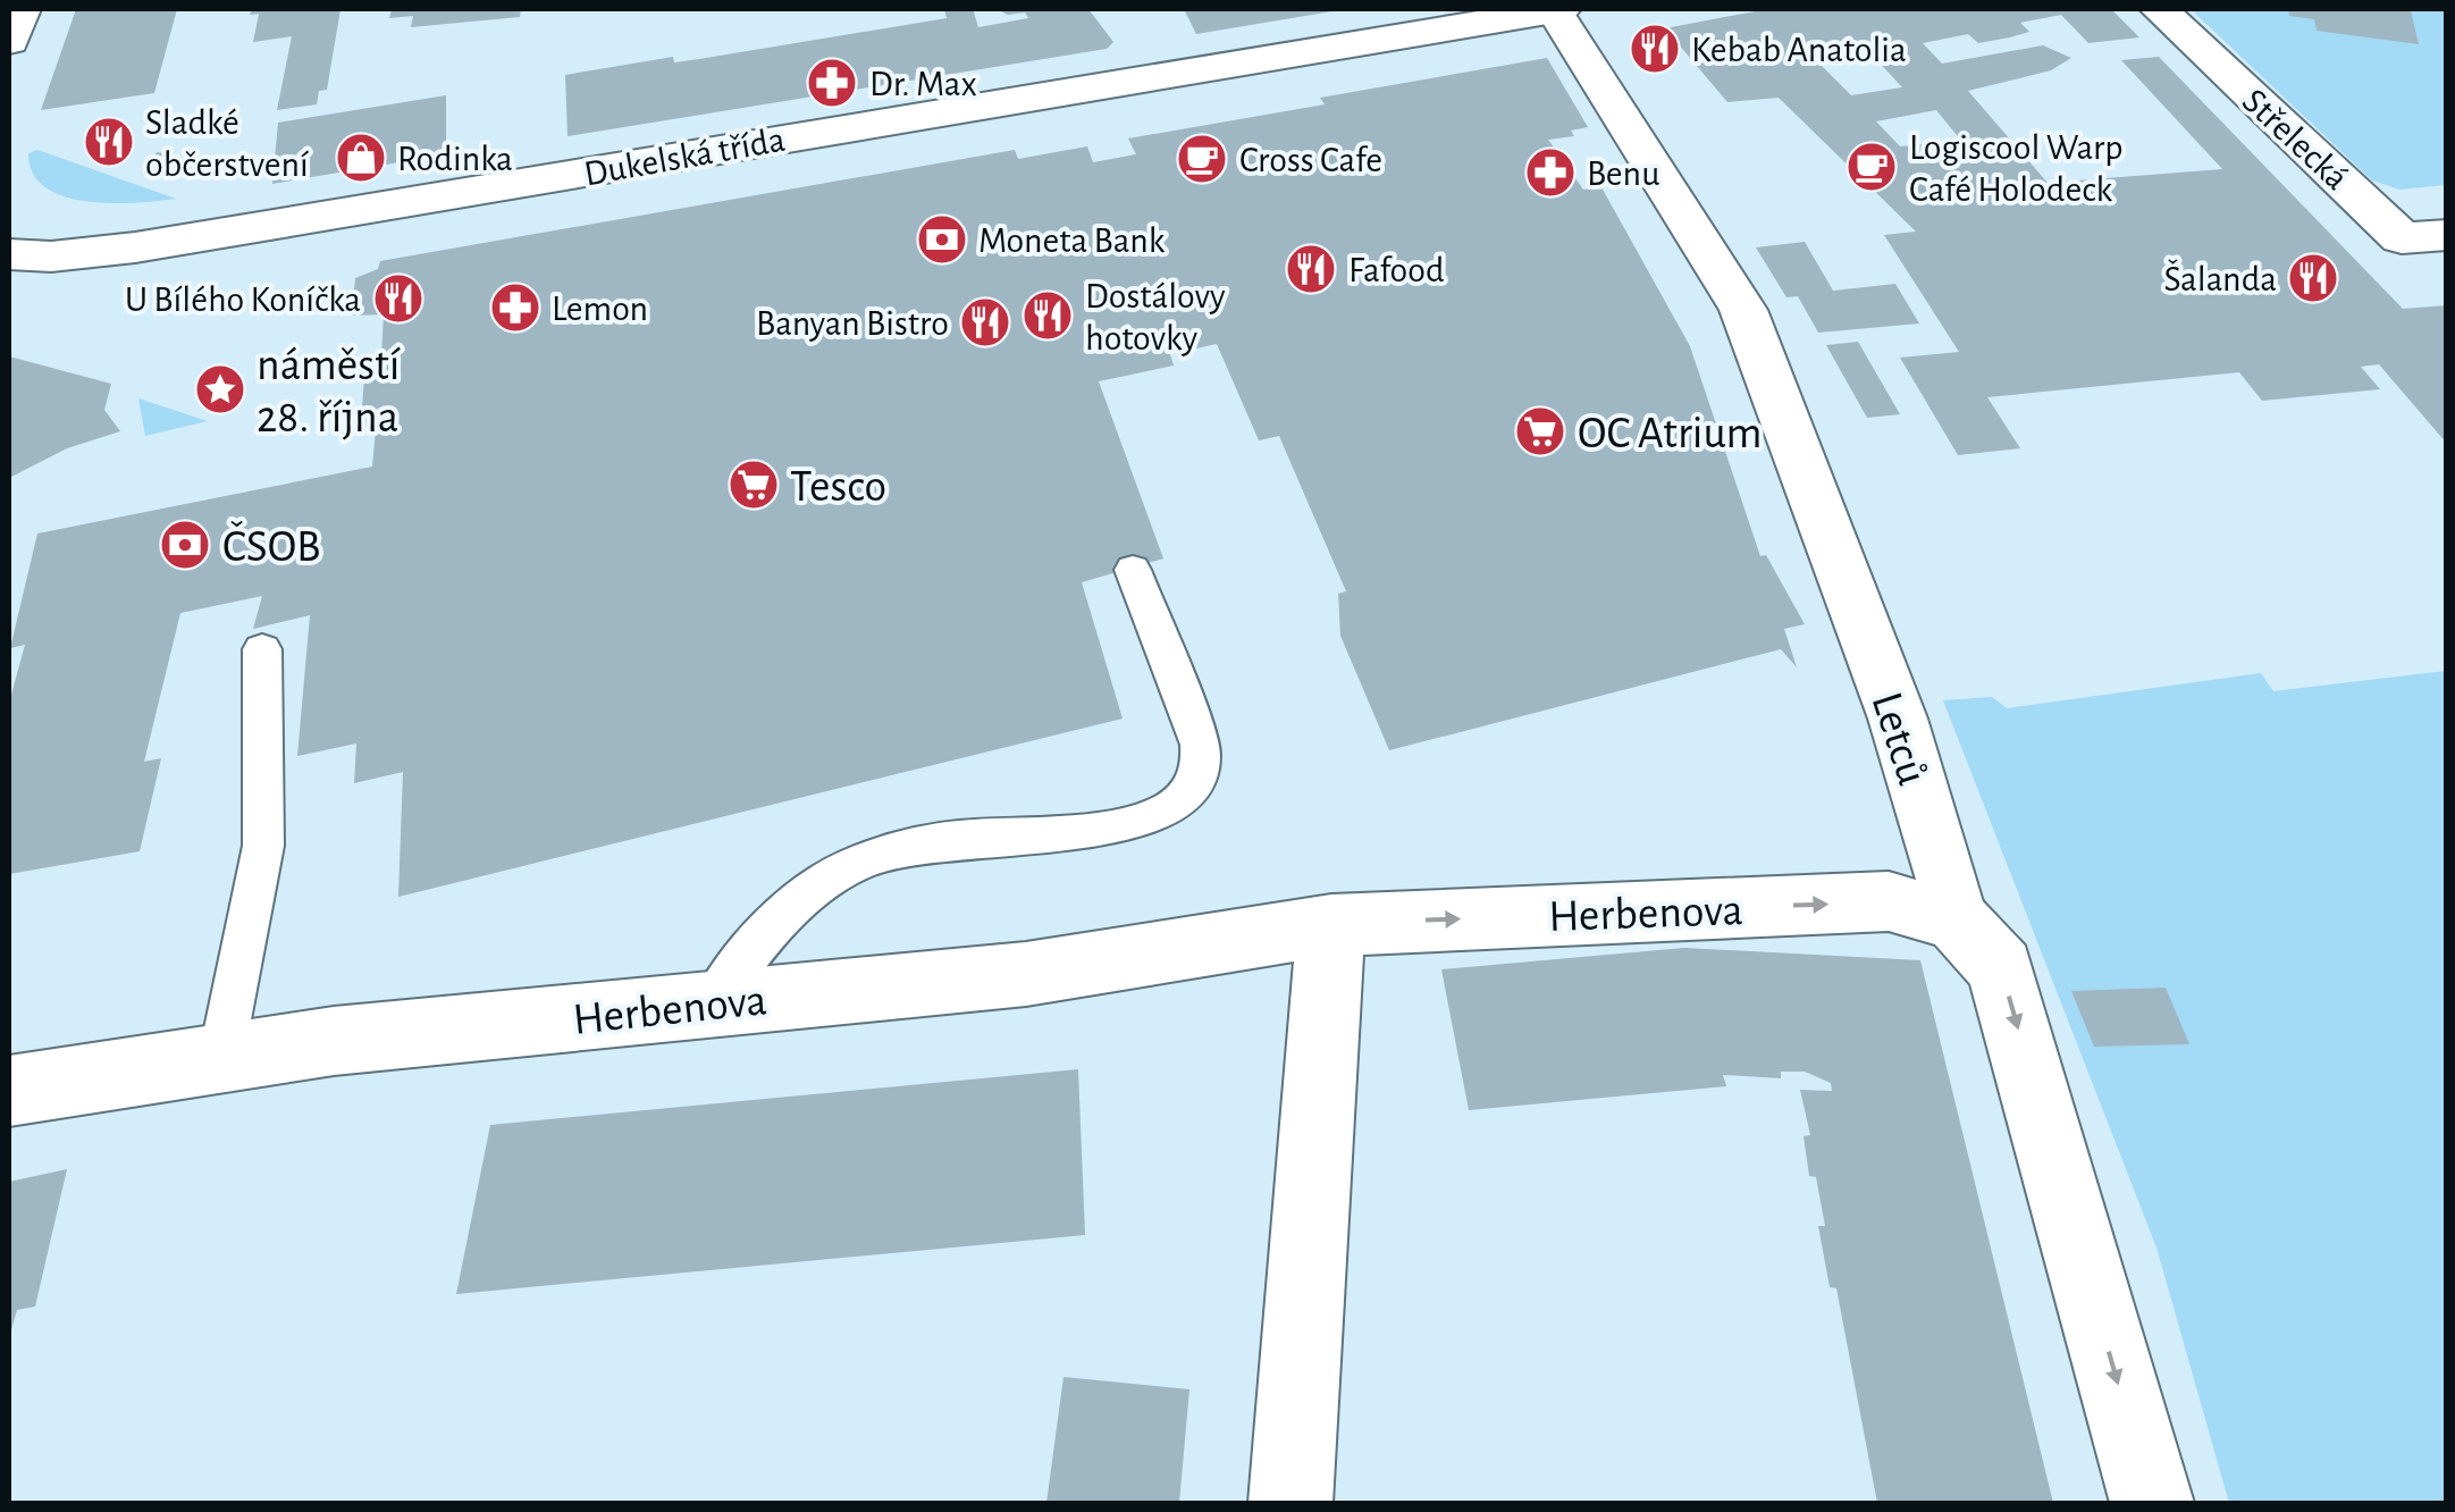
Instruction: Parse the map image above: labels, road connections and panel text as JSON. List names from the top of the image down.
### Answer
{
  "streets": {
    "street": [
      "Střelecká",
      "Dukelská třída",
      "Letců",
      "Herbenova"
    ]
  },
  "crossings": [
    ["Dukelská třída", "Letců"],
    ["Letců", "Herbenova"]
  ],
  "one_way": ["Letců"],
  "places": {
    "restaurant": [
      "Kebab Anatolia",
      "Sladké občerstvení",
      "Fafood",
      "Šalanda",
      "U Bílého Koníčka",
      "Dostálovy hotovky",
      "Banyan Bistro"
    ],
    "pharmacy": ["Dr. Max", "Benu", "Lemon"],
    "shop": ["Rodinka"],
    "cafe": ["Cross Cafe", "Logiscool Warp Café Holodeck"],
    "bank": ["Moneta Bank", "ČSOB"],
    "place": ["náměstí 28. října"],
    "supermarket": ["OC Atrium", "Tesco"]
  }
}
